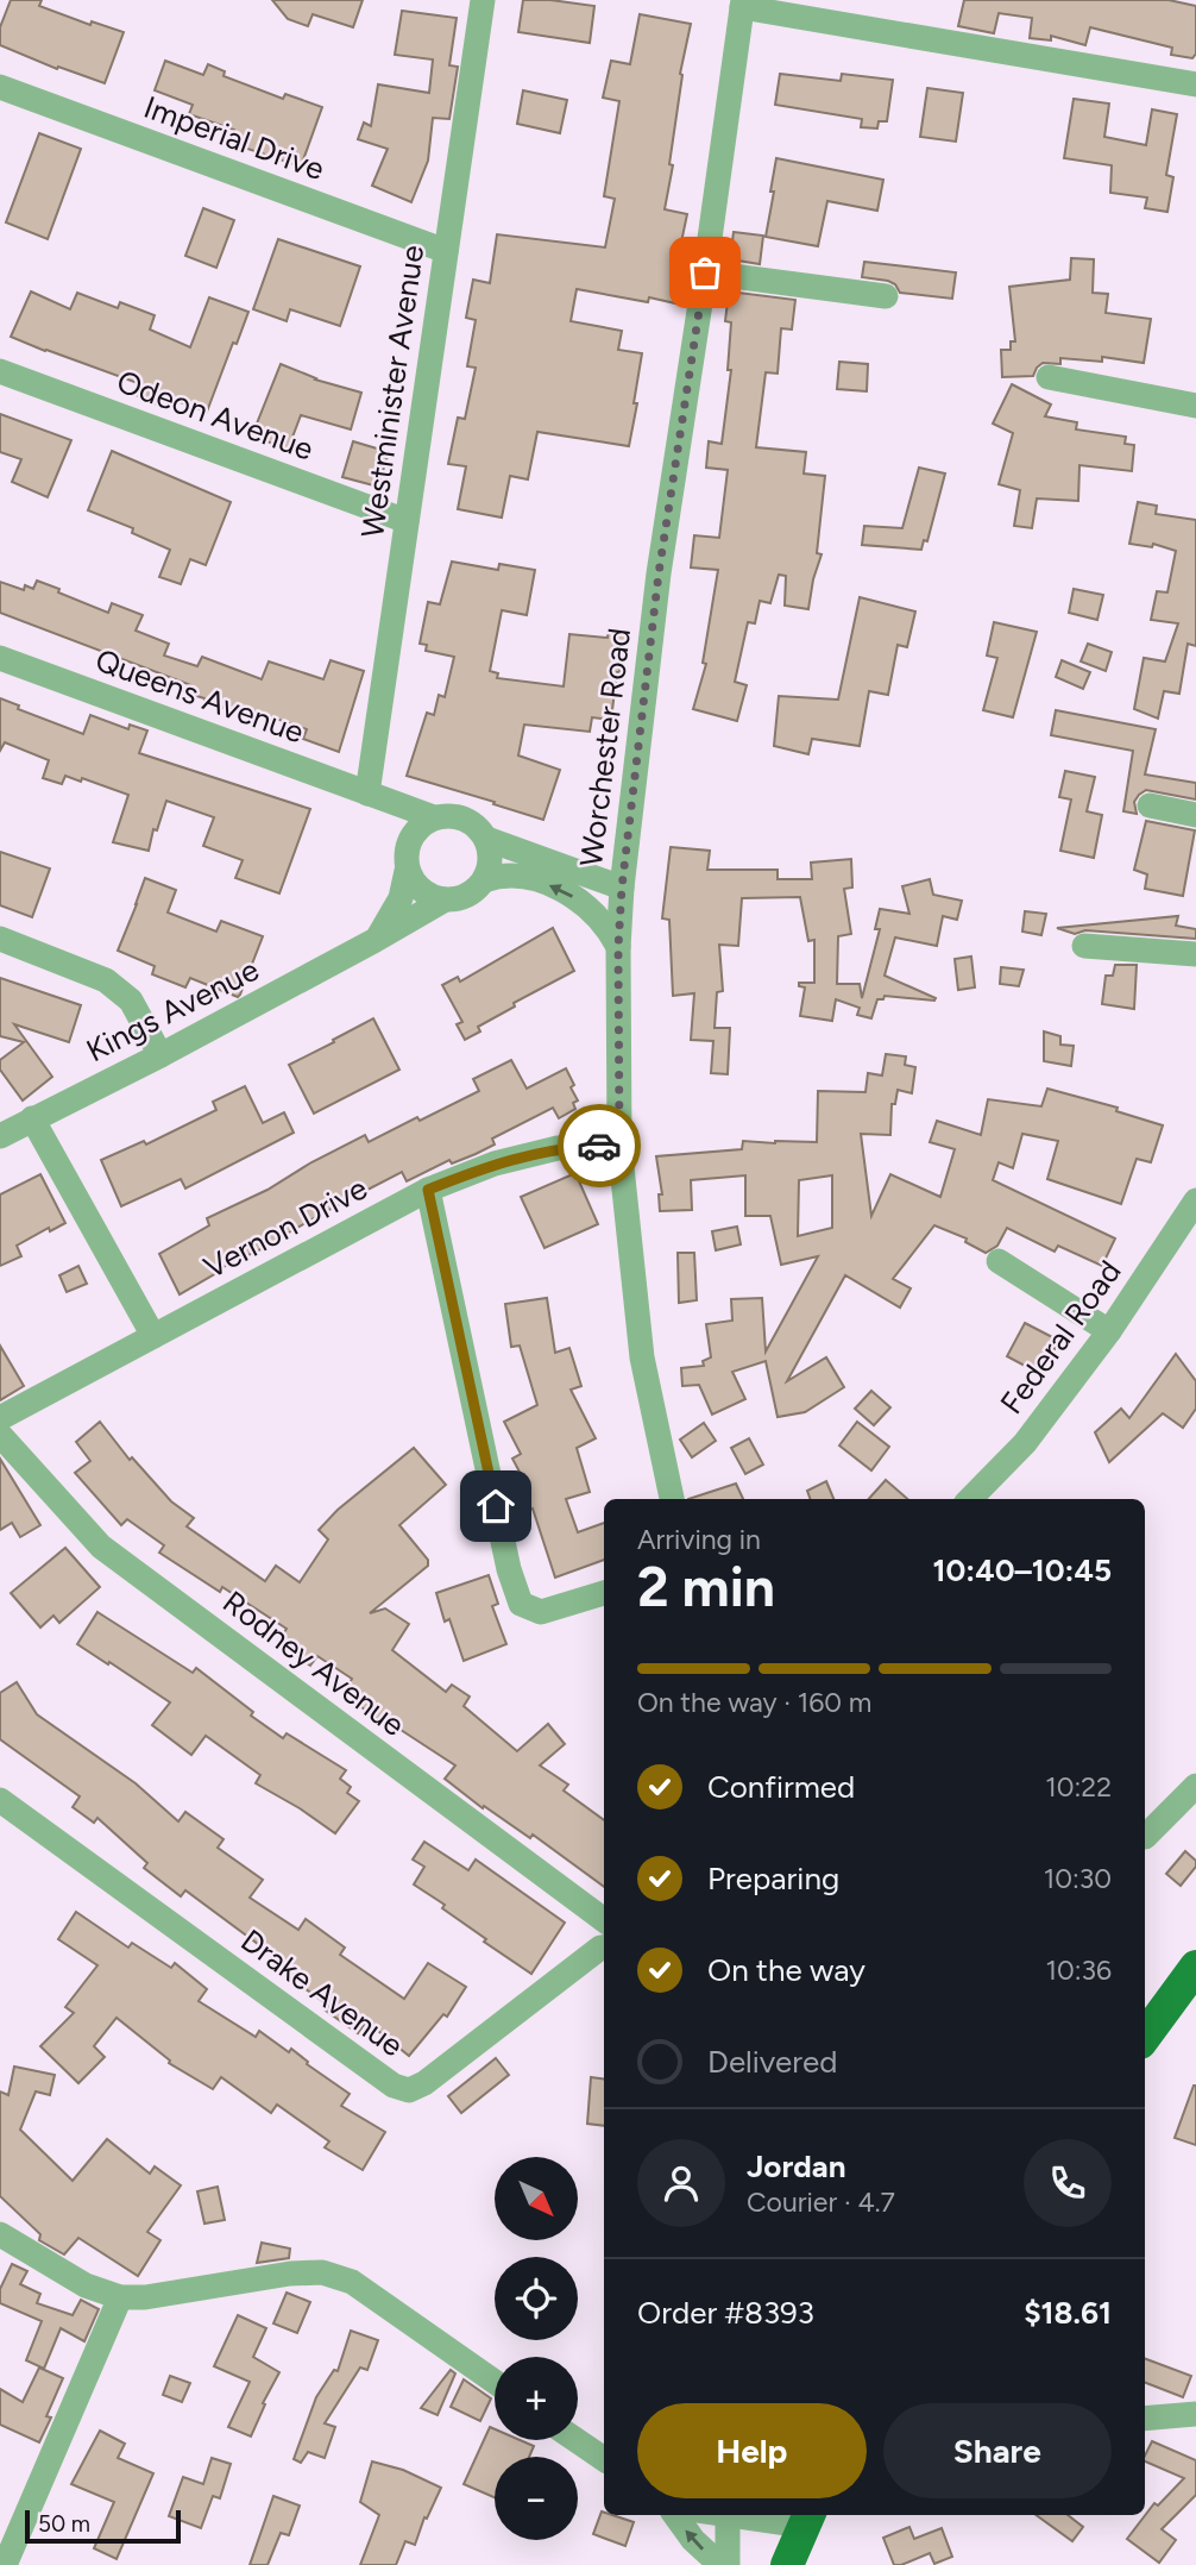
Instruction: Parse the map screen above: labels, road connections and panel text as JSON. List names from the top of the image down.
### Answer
{
  "streets": {
    "street": [
      "Imperial Drive",
      "Westminister Avenue",
      "Odeon Avenue",
      "Queens Avenue",
      "Worchester Road",
      "Kings Avenue",
      "Vernon Drive",
      "Federal Road",
      "Rodney Avenue",
      "Drake Avenue"
    ]
  },
  "crossings": [
    ["Imperial Drive", "Westminister Avenue"],
    ["Westminister Avenue", "Odeon Avenue"],
    ["Westminister Avenue", "Queens Avenue"],
    ["Queens Avenue", "Kings Avenue"],
    ["Worchester Road", "Vernon Drive"]
  ],
  "scale_bar": "50 m",
  "north": "bottom right",
  "page": {
    "heading": ["2 min", "Arriving in", "10:40–10:45"],
    "panel": [
      "Jordan",
      "Courier · 4.7",
      "Order #8393",
      "$18.61"
    ],
    "bar": "On the way · 160 m",
    "list": [
      ["Confirmed", "10:22"],
      ["Preparing", "10:30"],
      ["On the way", "10:36"],
      "Delivered"
    ],
    "map_buttons": ["+", "−"],
    "buttons": ["Help", "Share"],
    "scale": "50 m"
  }
}
